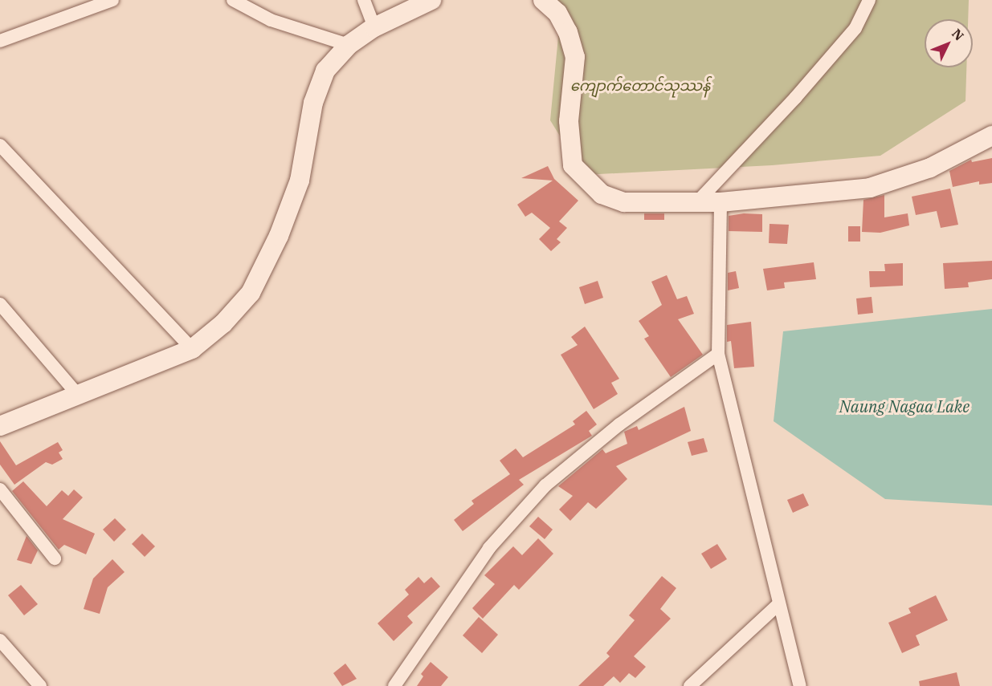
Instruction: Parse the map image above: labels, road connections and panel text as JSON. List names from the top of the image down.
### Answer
{
  "water": ["Naung Nagaa Lake"],
  "parks": ["ကျောက်တောင်သုဿန်"],
  "north": "top right"
}
